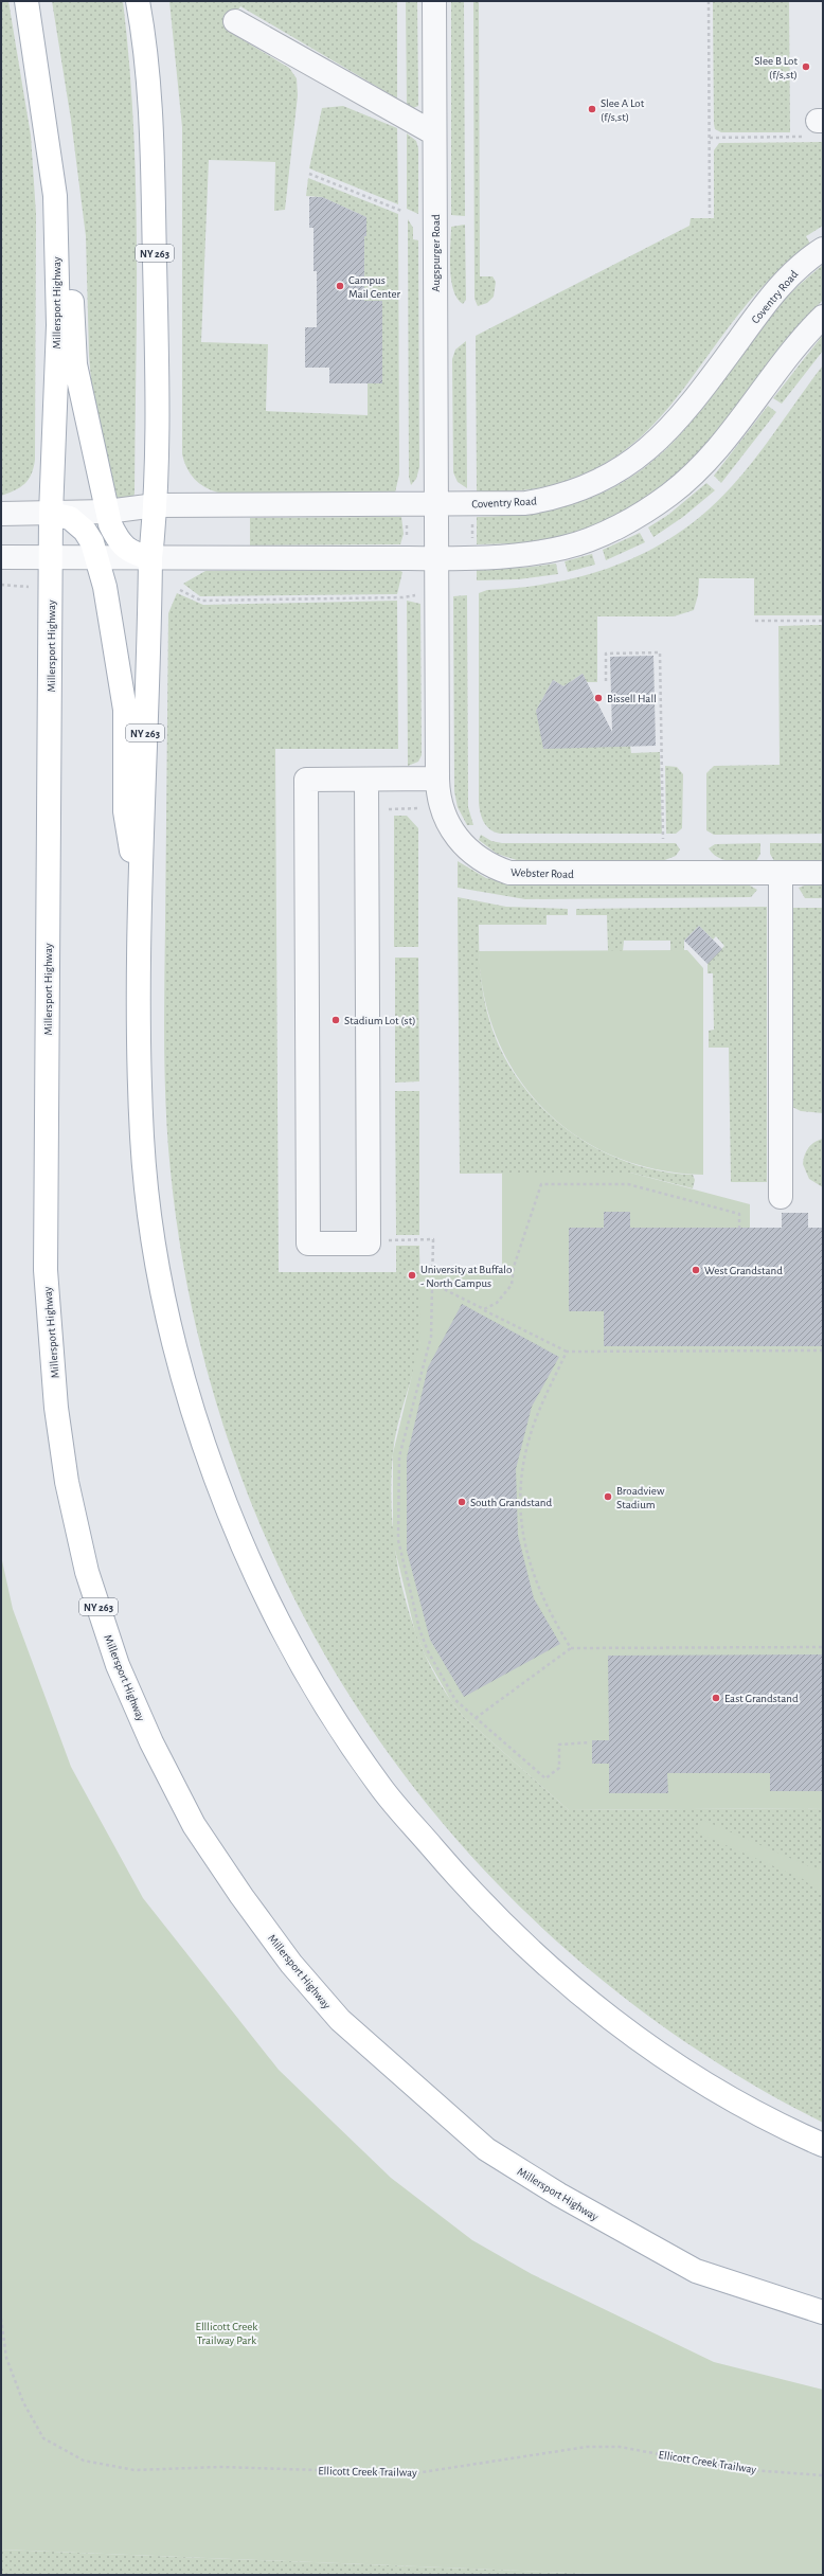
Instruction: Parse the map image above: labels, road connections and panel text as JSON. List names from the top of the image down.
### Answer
{
  "streets": {
    "main road": ["NY 263", "Millersport Highway"],
    "street": ["Augspurger Road", "Coventry Road", "Webster Road"],
    "path": ["Ellicott Creek Trailway"]
  },
  "crossings": [
    ["NY 263", "Coventry Road"],
    ["Augspurger Road", "Coventry Road"],
    ["Augspurger Road", "Webster Road"],
    ["Coventry Road", "Millersport Highway"]
  ],
  "parks": ["Elllicott Creek Trailway Park"],
  "places": [
    "Slee B Lot (f/s,st)",
    "Slee A Lot (f/s,st)",
    "Campus Mail Center",
    "Bissell Hall",
    "Stadium Lot (st)",
    "West Grandstand",
    "University at Buffalo - North Campus",
    "Broadview Stadium",
    "South Grandstand",
    "East Grandstand"
  ]
}
